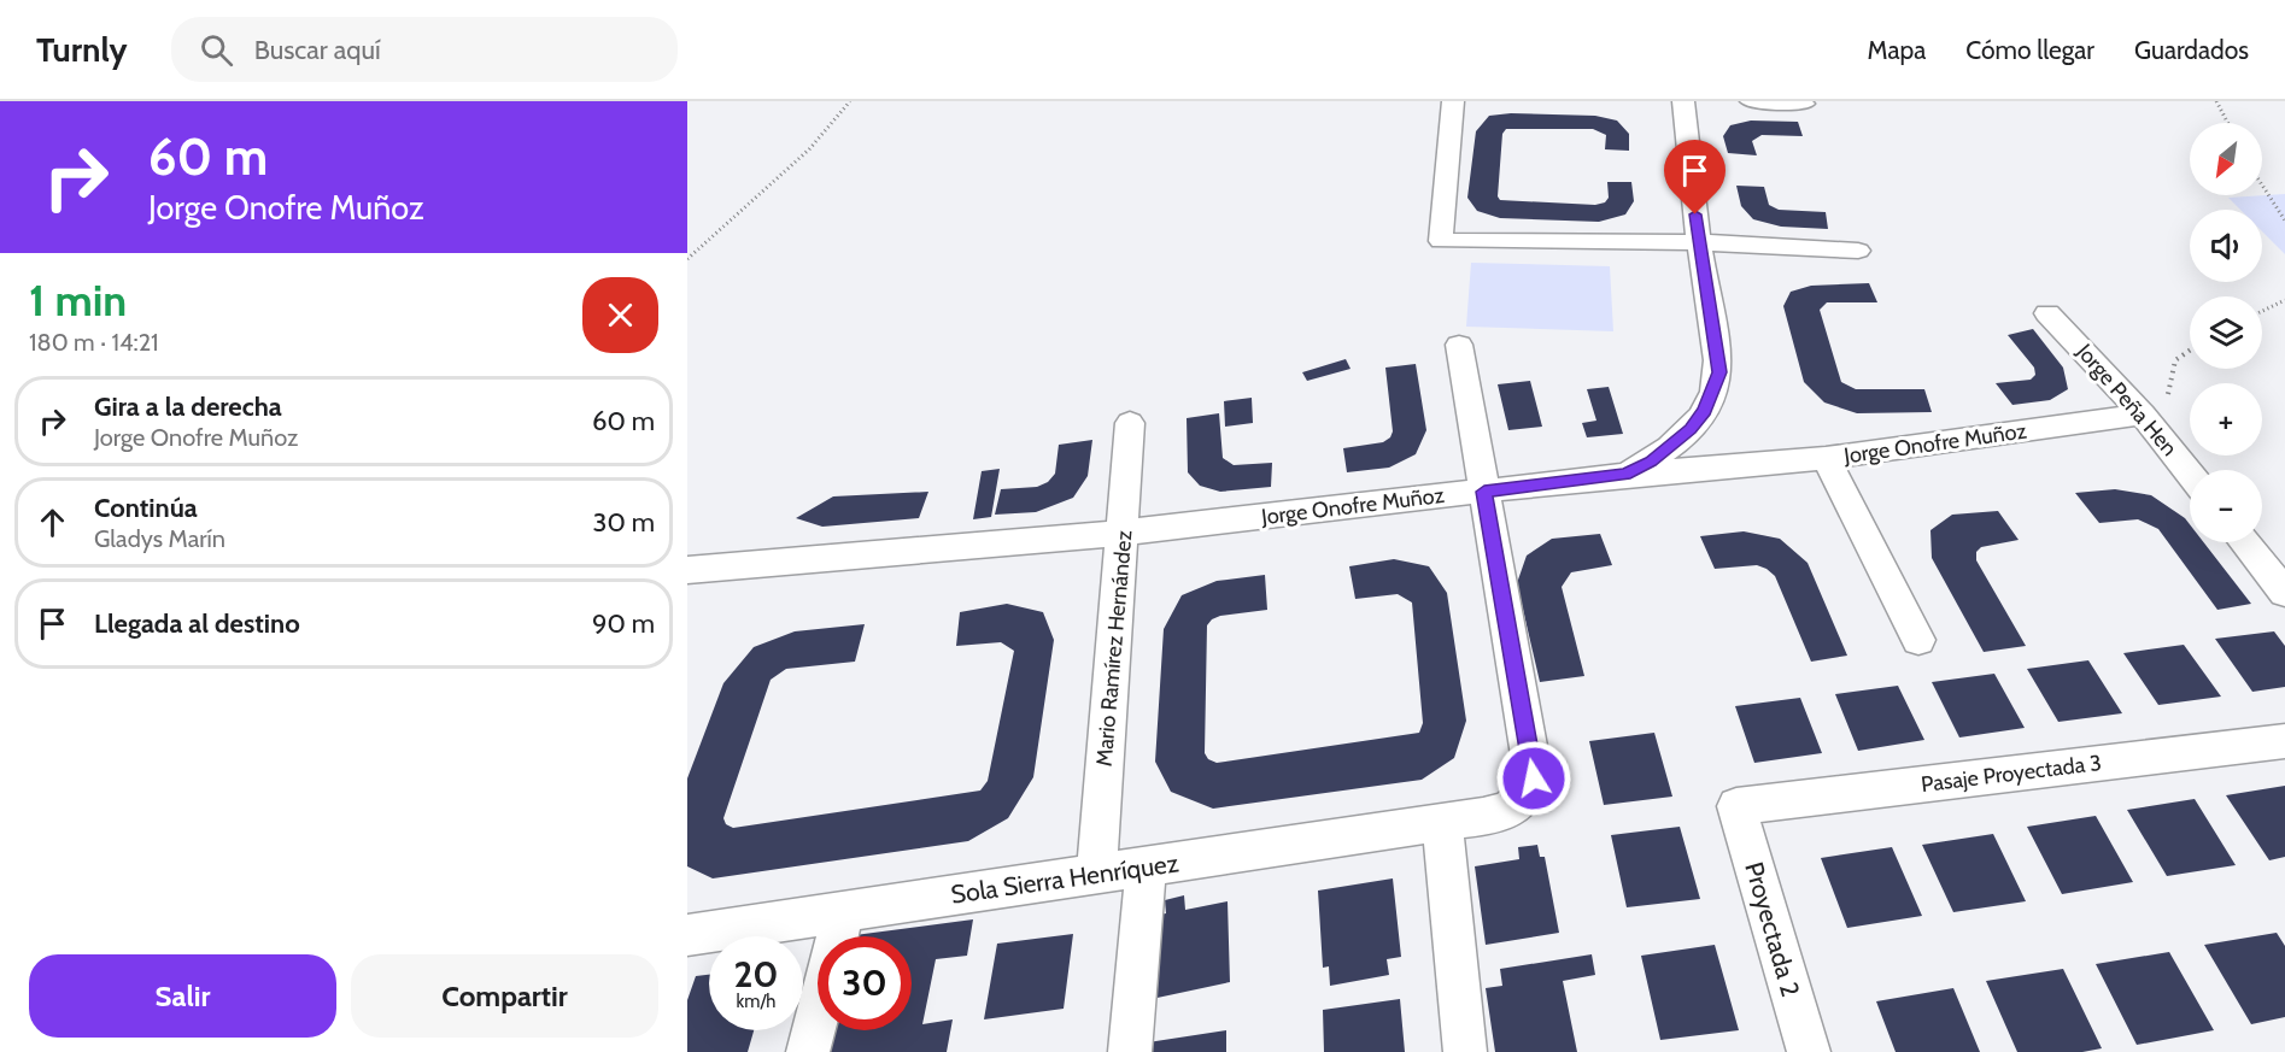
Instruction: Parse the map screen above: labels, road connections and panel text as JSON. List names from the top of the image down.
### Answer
{
  "streets": {
    "street": [
      "Jorge Peña Hen",
      "Jorge Onofre Muñoz",
      "Mario Ramírez Hernández",
      "Pasaje Proyectada 3",
      "Sola Sierra Henríquez",
      "Proyectada 2"
    ]
  },
  "crossings": [
    ["Jorge Peña Hen", "Jorge Onofre Muñoz"],
    ["Jorge Onofre Muñoz", "Mario Ramírez Hernández"],
    ["Jorge Onofre Muñoz", "Sola Sierra Henríquez"],
    ["Mario Ramírez Hernández", "Sola Sierra Henríquez"],
    ["Pasaje Proyectada 3", "Proyectada 2"]
  ],
  "north": "bottom left",
  "page": {
    "header": "Turnly",
    "search": "Buscar aquí",
    "nav": ["Mapa", "Cómo llegar", "Guardados"],
    "turn": ["60 m", "Jorge Onofre Muñoz"],
    "map_buttons": ["+", "−"],
    "heading": ["1 min", "180 m · 14:21"],
    "list": [
      {
        "name": "Gira a la derecha",
        "note": "Jorge Onofre Muñoz",
        "value": "60 m"
      },
      {
        "name": "Continúa",
        "note": "Gladys Marín",
        "value": "30 m"
      },
      {
        "name": "Llegada al destino",
        "value": "90 m"
      }
    ],
    "speed": "20 km/h",
    "limit": "30",
    "buttons": ["Salir", "Compartir"]
  }
}
